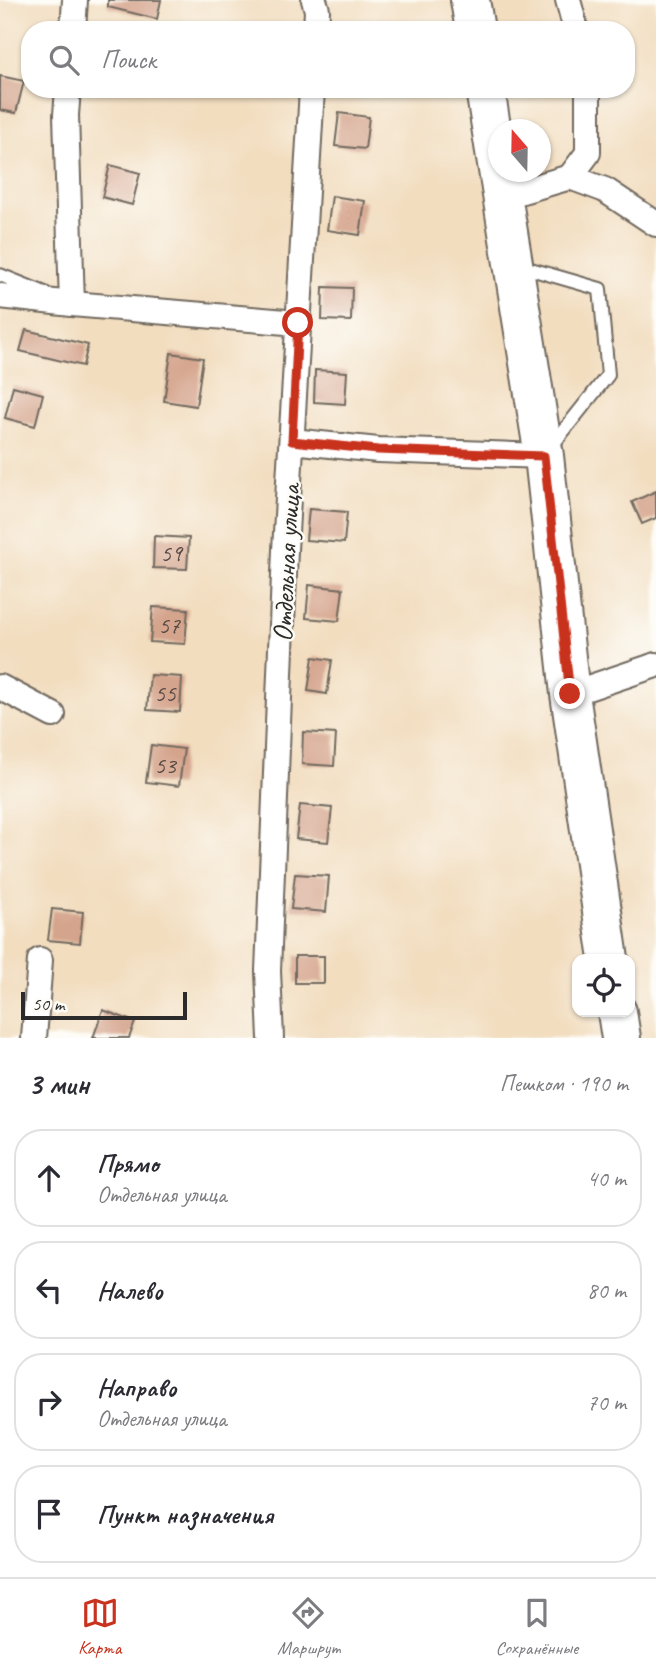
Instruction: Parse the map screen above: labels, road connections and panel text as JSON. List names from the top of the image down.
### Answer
{
  "streets": {
    "street": ["Отдельная улица"]
  },
  "house_numbers": [
    "59",
    "57",
    "55",
    "53"
  ],
  "scale_bar": "50 m",
  "north": "top",
  "page": {
    "search": "Поиск",
    "scale": "50 m",
    "heading": ["3 мин", "Пешком · 190 m"],
    "list": [
      ["Прямо", "Отдельная улица", "40 m"],
      ["Налево", "80 m"],
      ["Направо", "Отдельная улица", "70 m"],
      "Пункт назначения"
    ],
    "nav": ["Карта", "Маршрут", "Сохранённые"]
  }
}
